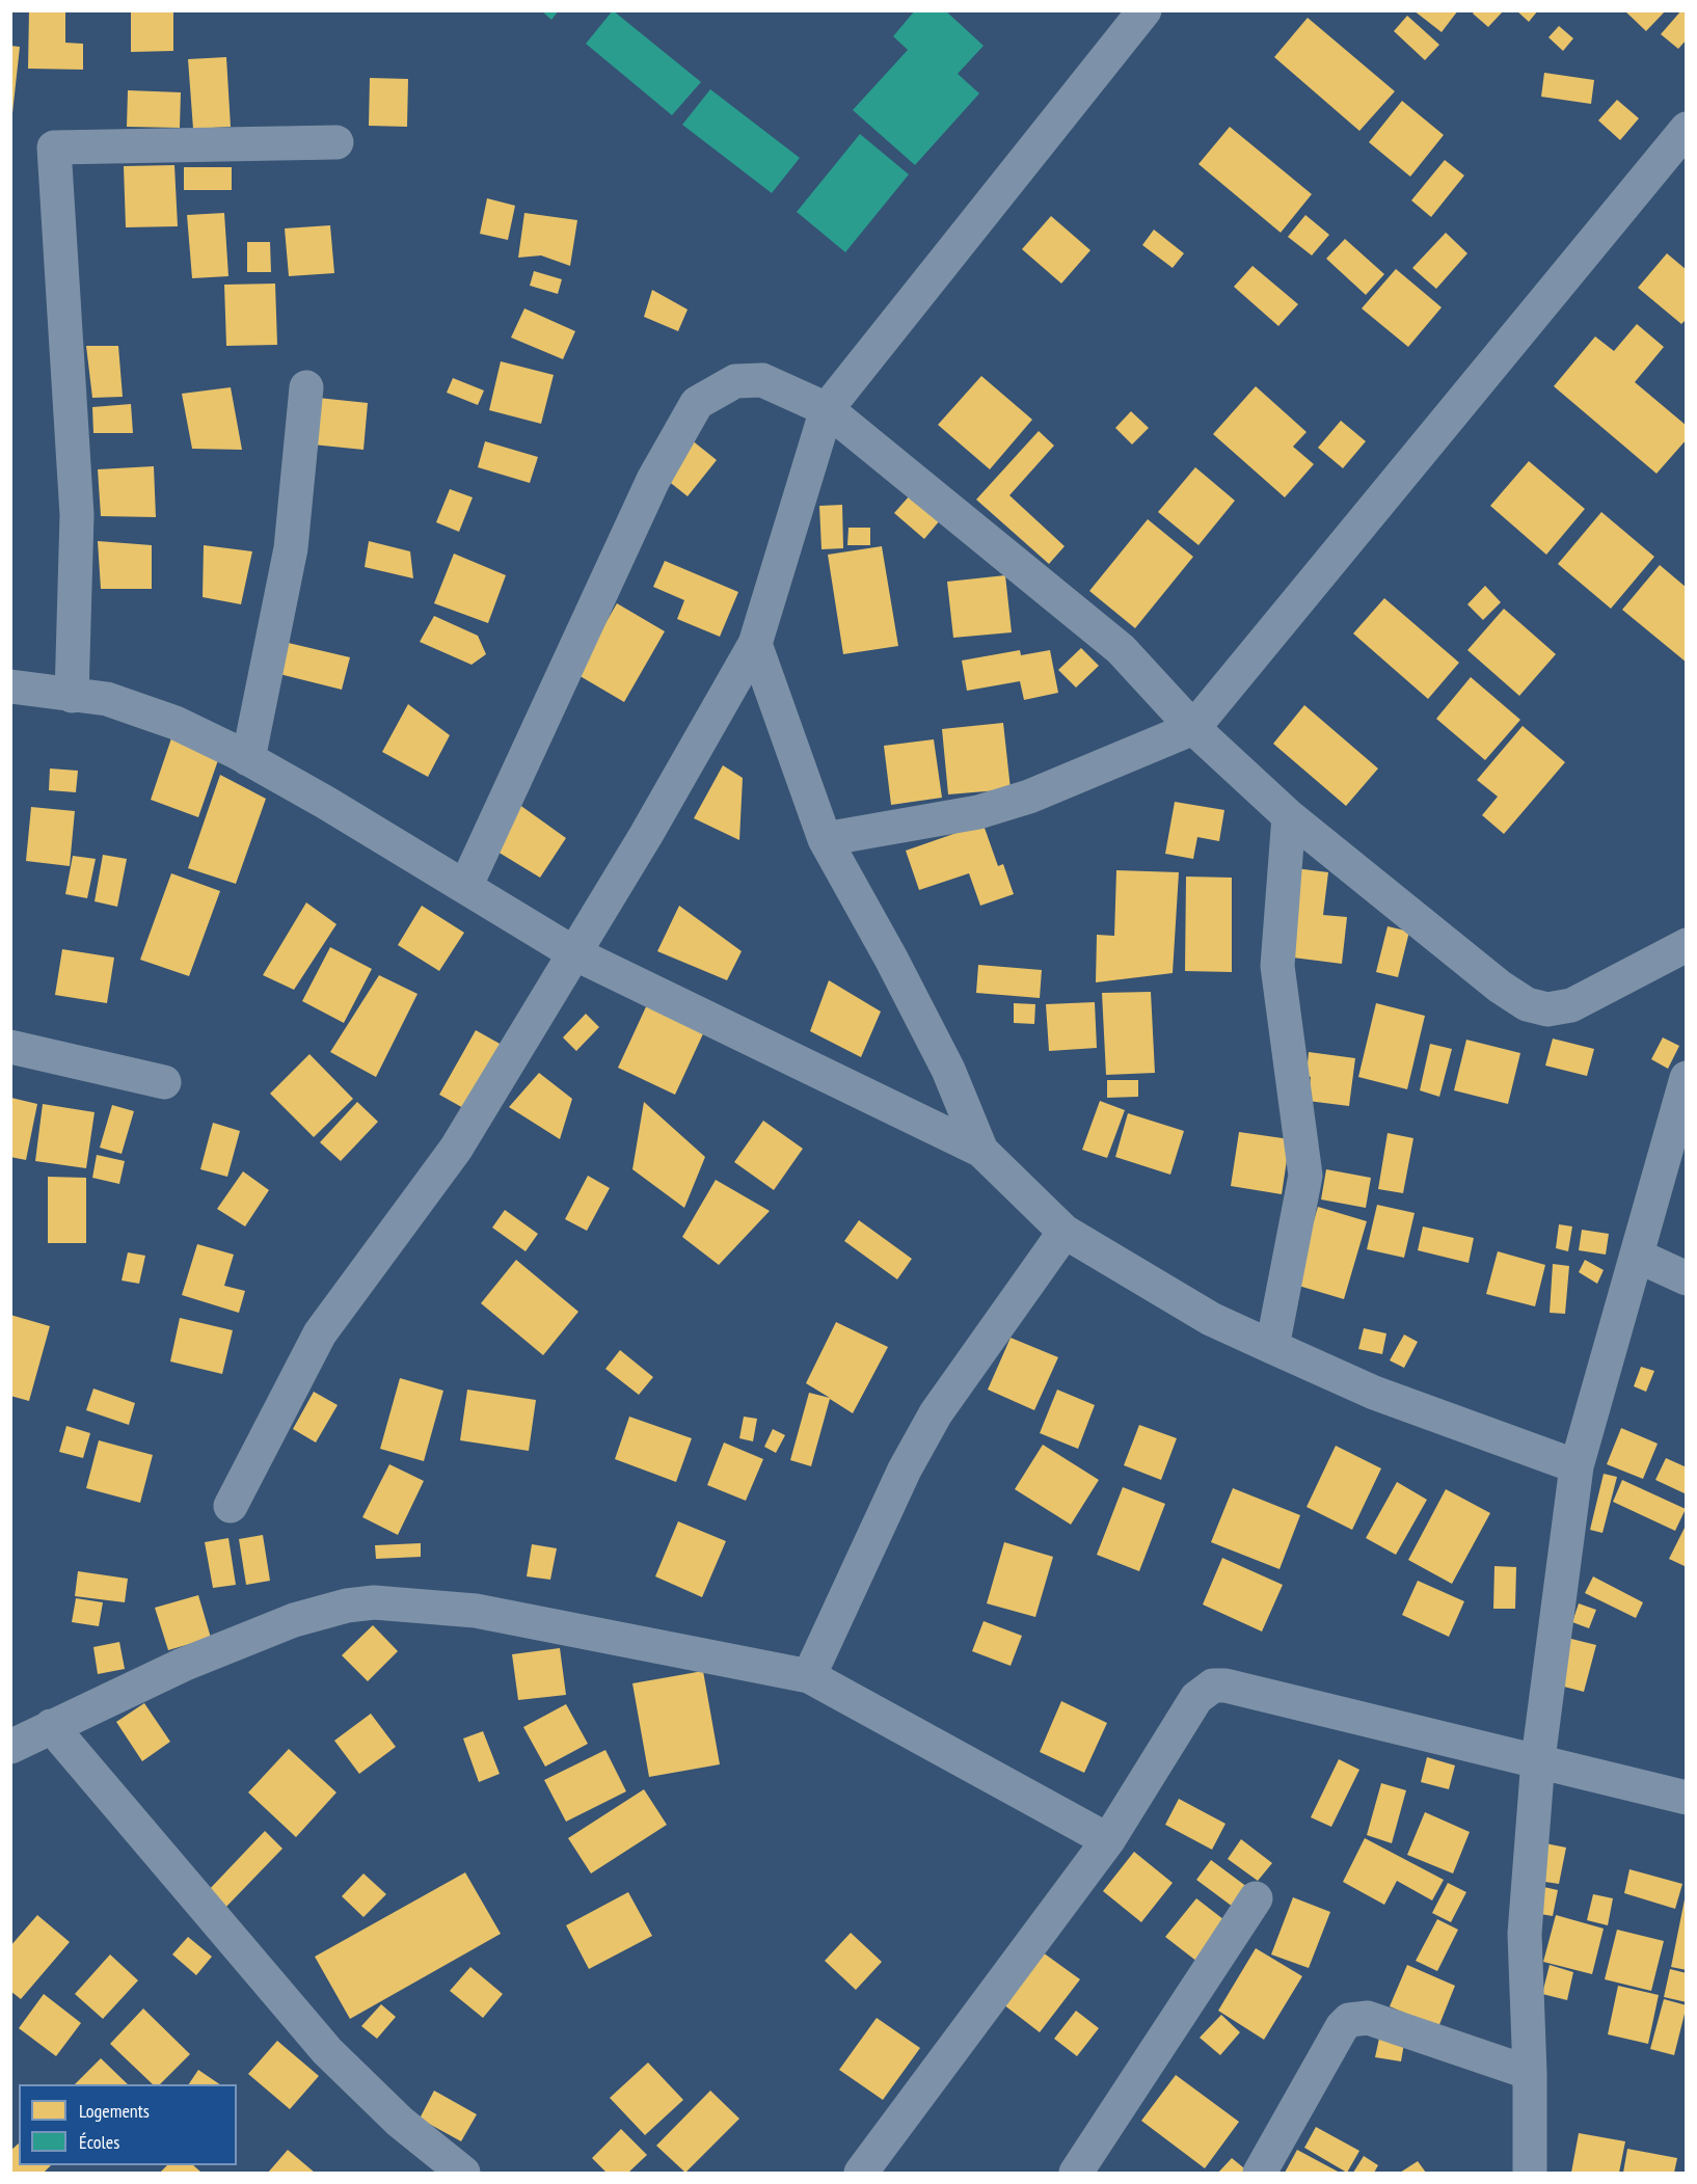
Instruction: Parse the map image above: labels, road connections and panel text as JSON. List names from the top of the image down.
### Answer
{
  "legend": ["Logements", "Écoles"]
}
